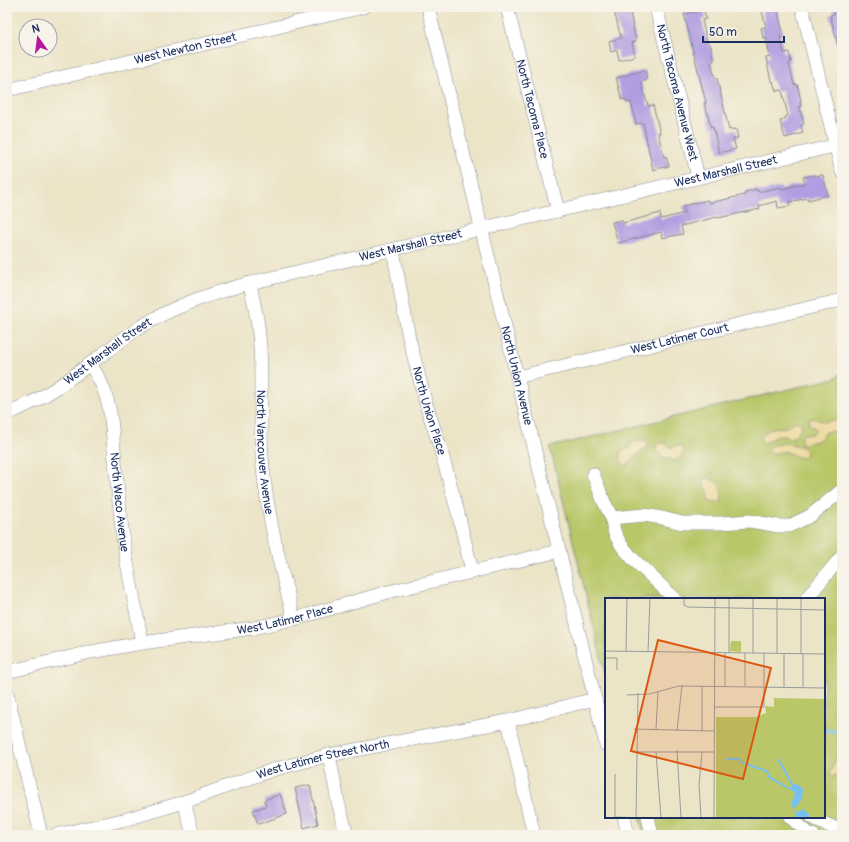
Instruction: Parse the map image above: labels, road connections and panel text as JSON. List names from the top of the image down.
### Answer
{
  "streets": {
    "street": [
      "West Newton Street",
      "North Tacoma Avenue West",
      "North Tacoma Place",
      "West Marshall Street",
      "West Latimer Court",
      "North Union Avenue",
      "North Union Place",
      "North Vancouver Avenue",
      "North Waco Avenue",
      "West Latimer Place",
      "West Latimer Street North"
    ]
  },
  "crossings": [
    ["North Tacoma Avenue West", "West Marshall Street"],
    ["North Tacoma Place", "West Marshall Street"],
    ["West Marshall Street", "North Union Avenue"],
    ["West Marshall Street", "North Union Place"],
    ["West Marshall Street", "North Vancouver Avenue"],
    ["West Marshall Street", "North Waco Avenue"],
    ["West Latimer Court", "North Union Avenue"],
    ["North Union Avenue", "West Latimer Place"],
    ["North Union Avenue", "West Latimer Street North"],
    ["North Union Place", "West Latimer Place"],
    ["North Vancouver Avenue", "West Latimer Place"],
    ["North Waco Avenue", "West Latimer Place"]
  ],
  "scale_bar": "50 m",
  "north": "top"
}
